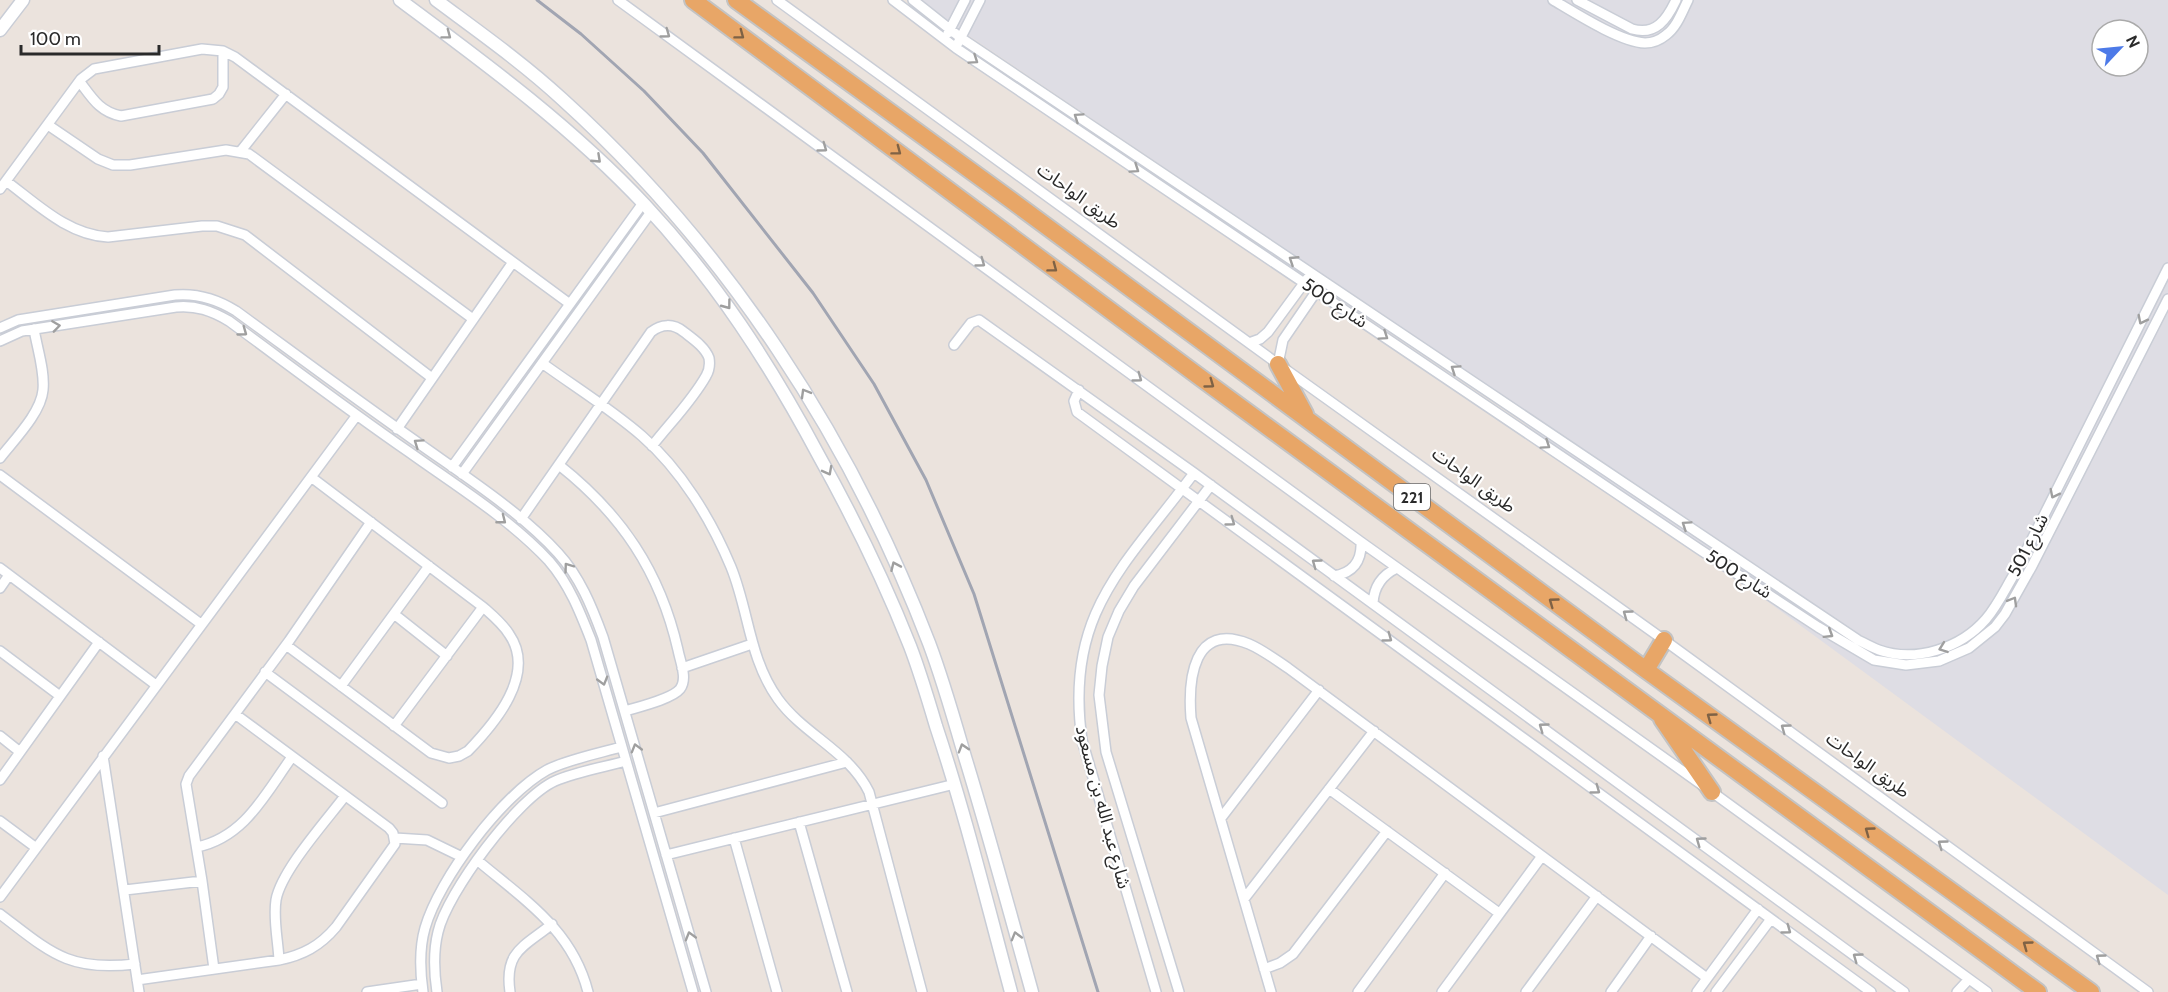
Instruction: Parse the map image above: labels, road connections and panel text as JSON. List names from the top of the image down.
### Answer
{
  "streets": {
    "highway": ["221"],
    "street": [
      "طريق الواحات",
      "شارع 500",
      "شارع 501",
      "شارع عبد الله بن مسعود"
    ]
  },
  "crossings": [
    ["شارع 500", "شارع 501"]
  ],
  "one_way": ["طريق الواحات"],
  "scale_bar": "100 m",
  "north": "top right"
}
